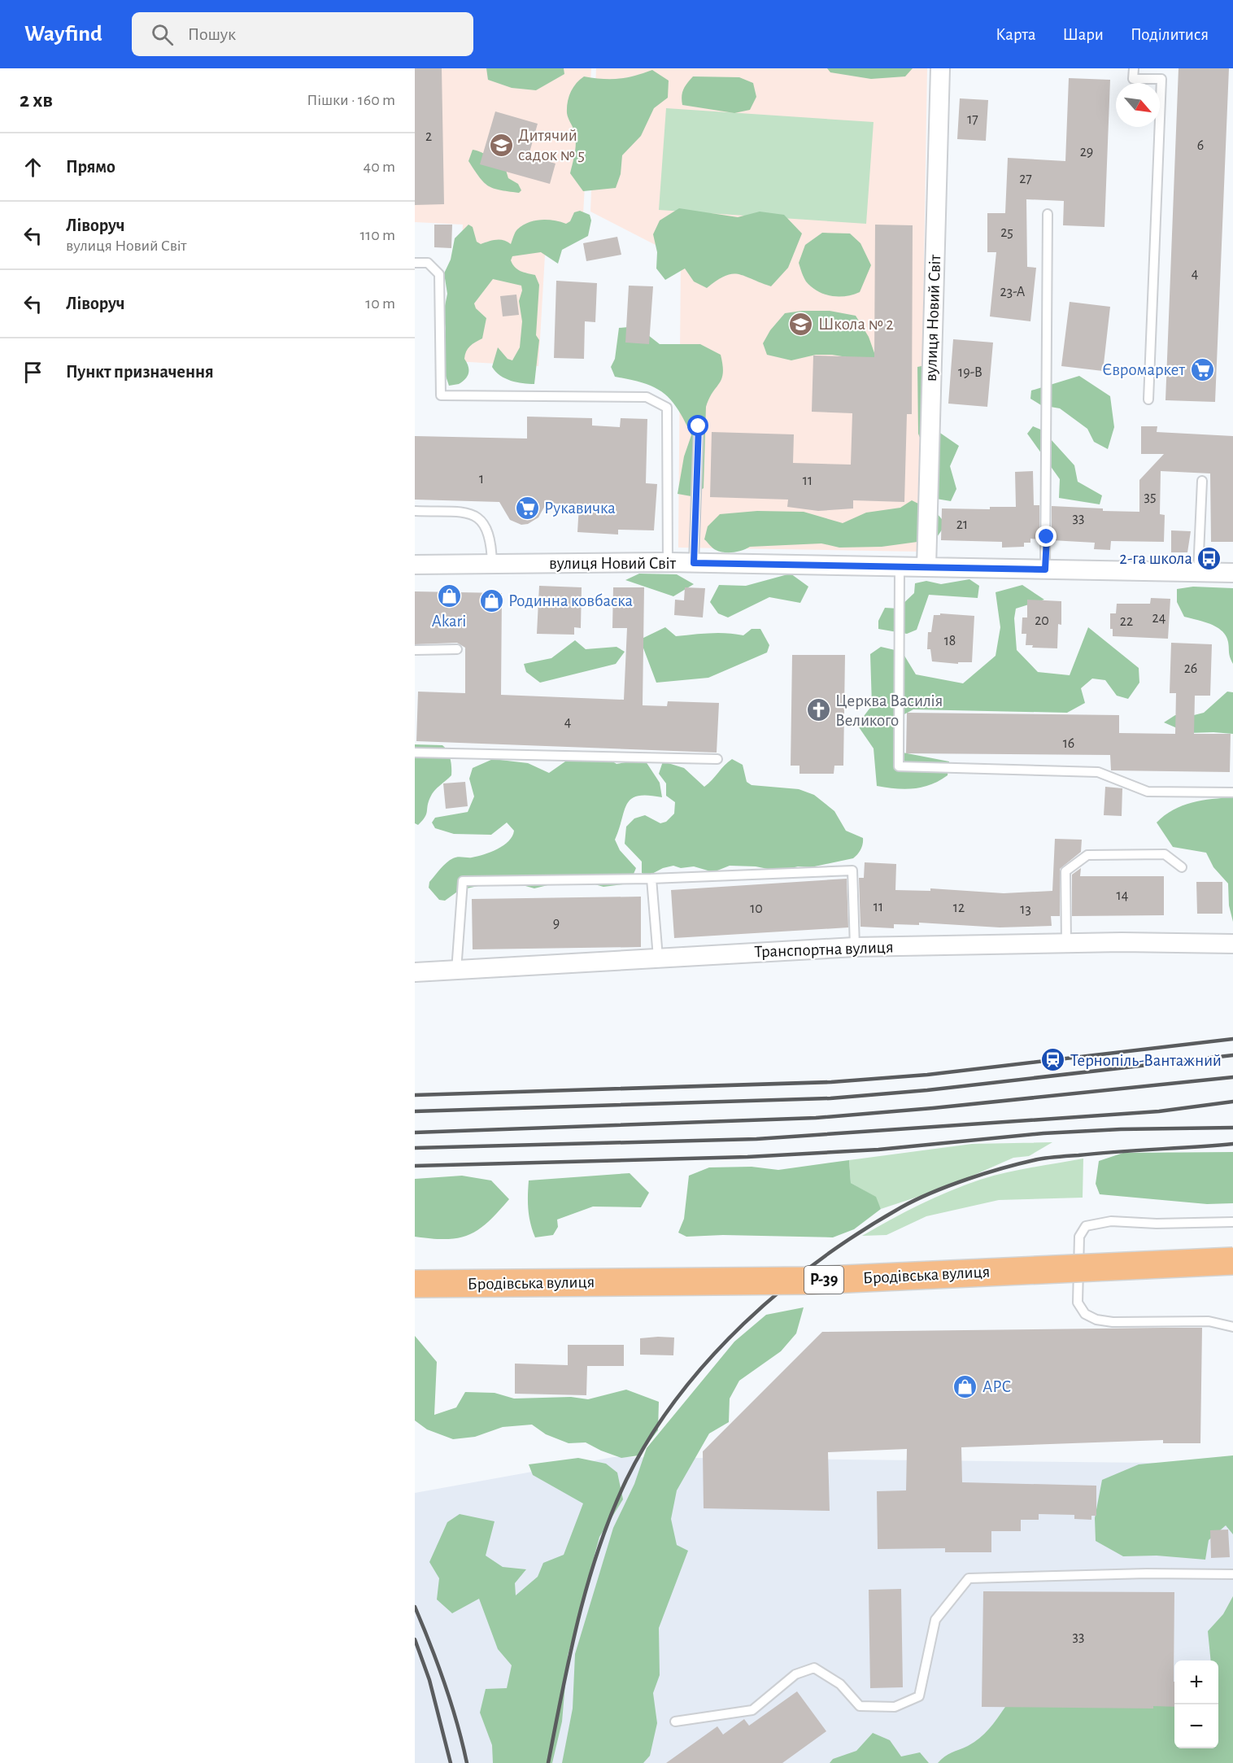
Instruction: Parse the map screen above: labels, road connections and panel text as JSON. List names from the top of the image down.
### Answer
{
  "streets": {
    "main road": ["Бродівська вулиця", "Р-39"],
    "street": ["вулиця Новий Світ", "Транспортна вулиця"]
  },
  "places": {
    "school or university": ["Дитячий садок № 5", "Школа № 2"],
    "supermarket": ["Євромаркет", "Рукавичка"],
    "bus stop": ["2-га школа"],
    "shop": ["Akari", "Родинна ковбаска", "АРС"],
    "church": ["Церква Василія Великого"],
    "station": ["Тернопіль-Вантажний"]
  },
  "house_numbers": [
    "17",
    "2",
    "6",
    "29",
    "27",
    "25",
    "4",
    "23-А",
    "19-В",
    "1",
    "11",
    "35",
    "33",
    "21",
    "24",
    "20",
    "22",
    "18",
    "26",
    "4",
    "16",
    "14",
    "11",
    "12",
    "10",
    "13",
    "9",
    "33"
  ],
  "north": "bottom right",
  "page": {
    "header": "Wayfind",
    "search": "Пошук",
    "nav": ["Карта", "Шари", "Поділитися"],
    "heading": ["2 хв", "Пішки · 160 m"],
    "list": [
      ["Прямо", "40 m"],
      ["Ліворуч", "вулиця Новий Світ", "110 m"],
      ["Ліворуч", "10 m"],
      "Пункт призначення"
    ],
    "map_buttons": ["+", "−"]
  }
}
